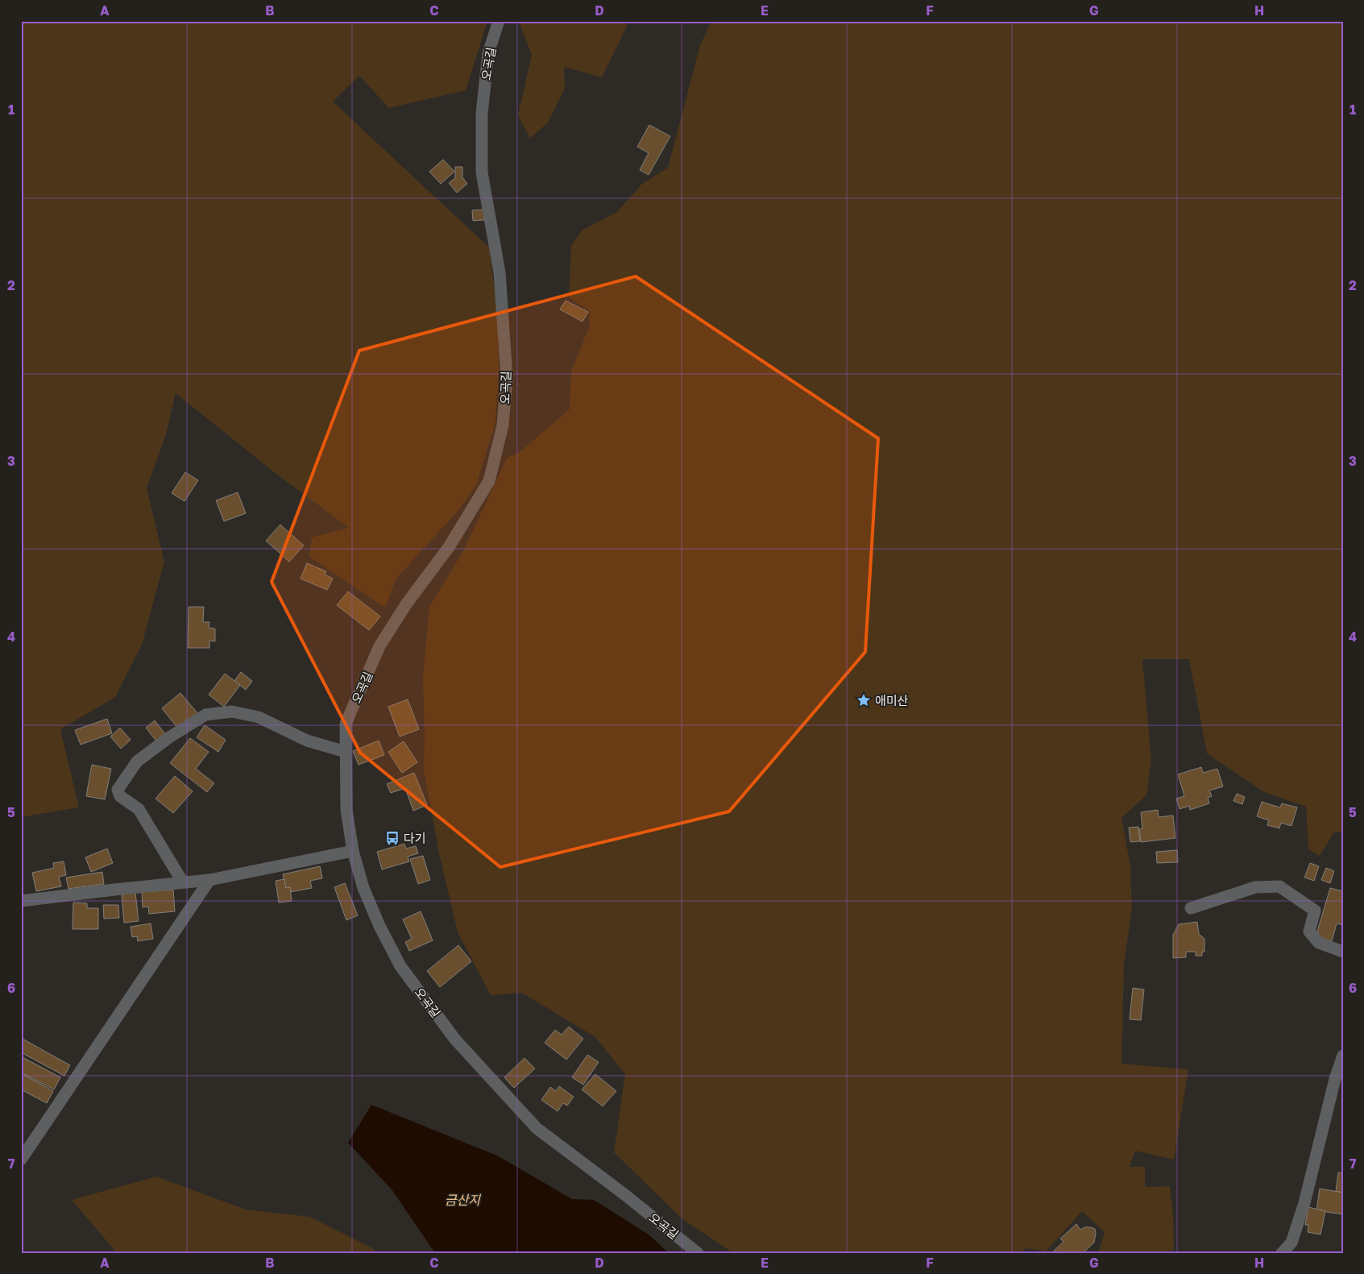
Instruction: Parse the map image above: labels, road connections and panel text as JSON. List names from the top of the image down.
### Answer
{
  "streets": {
    "street": ["오곡길"]
  },
  "water": ["금산지"],
  "places": {
    "place": ["애미산"],
    "bus stop": ["다기"]
  },
  "grid": {
    "columns": [
      "A",
      "B",
      "C",
      "D",
      "E",
      "F",
      "G",
      "H"
    ],
    "rows": [
      "1",
      "2",
      "3",
      "4",
      "5",
      "6",
      "7"
    ]
  }
}
